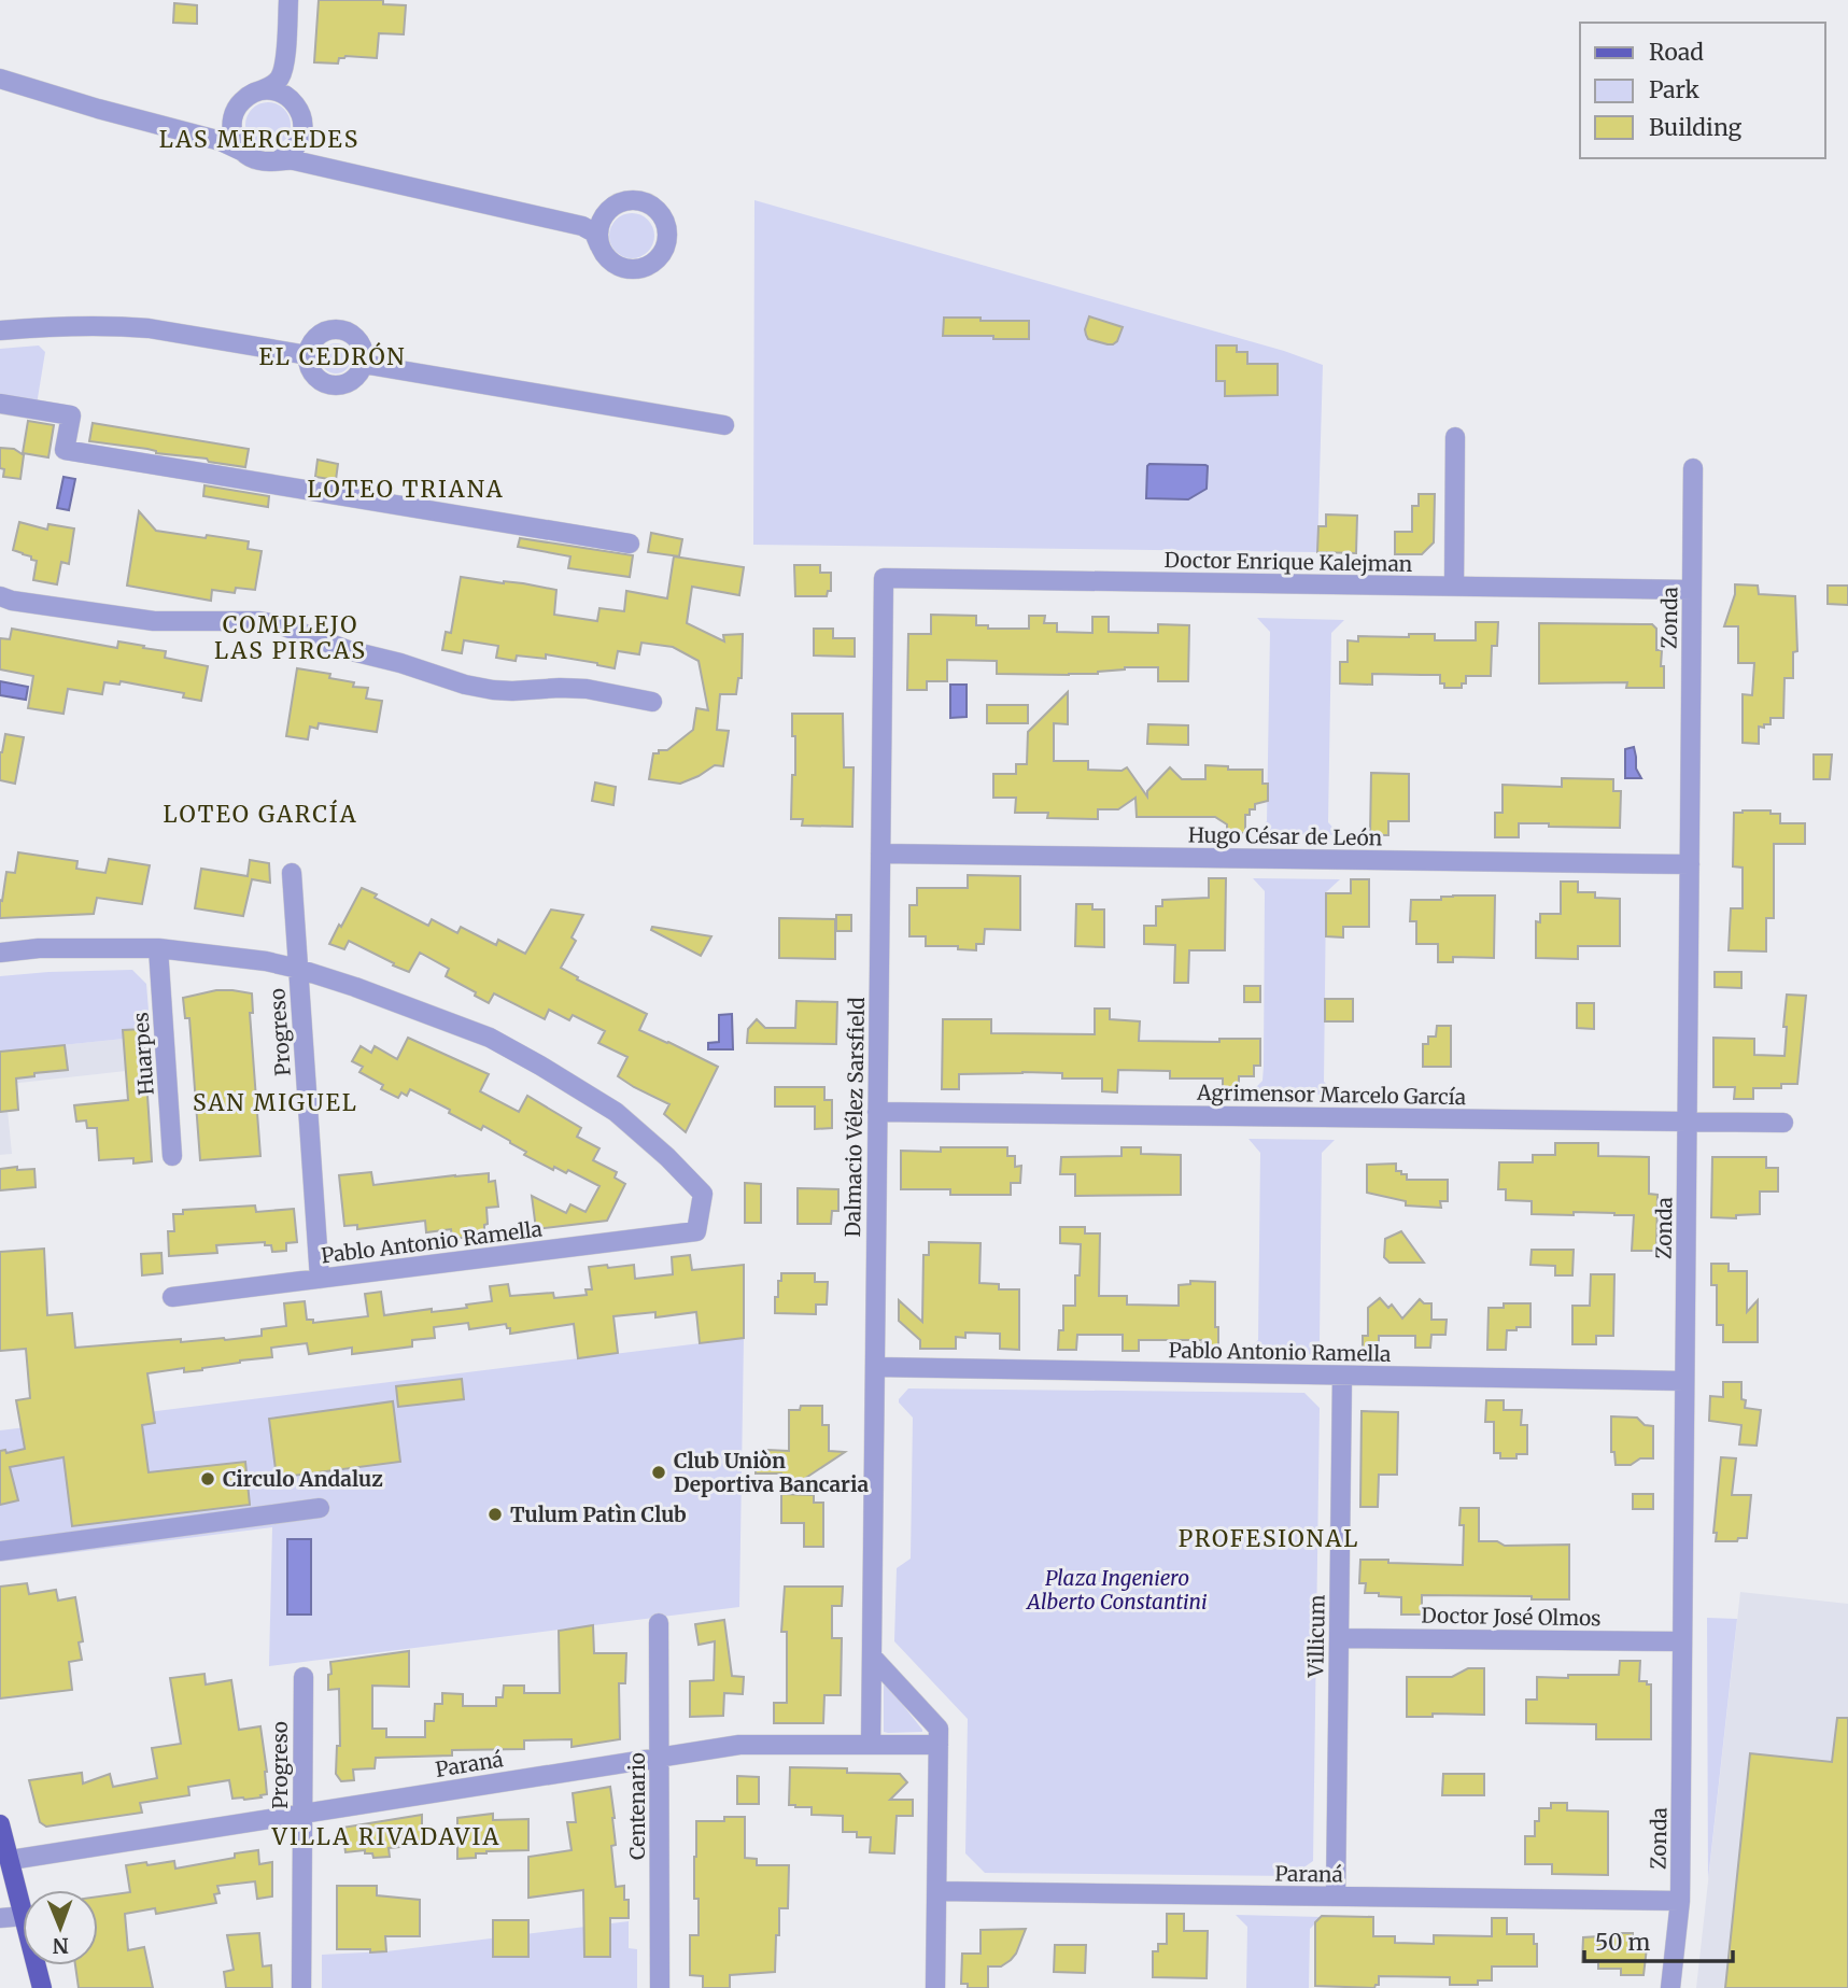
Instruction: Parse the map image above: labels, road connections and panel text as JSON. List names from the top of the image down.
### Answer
{
  "streets": {
    "street": [
      "Doctor Enrique Kalejman",
      "Zonda",
      "Hugo César de León",
      "Progreso",
      "Huarpes",
      "Agrimensor Marcelo García",
      "Dalmacio Vélez Sarsfield",
      "Pablo Antonio Ramella",
      "Doctor José Olmos",
      "Villicum",
      "Paraná",
      "Centenario"
    ]
  },
  "crossings": [
    ["Doctor Enrique Kalejman", "Zonda"],
    ["Doctor Enrique Kalejman", "Dalmacio Vélez Sarsfield"],
    ["Zonda", "Hugo César de León"],
    ["Zonda", "Agrimensor Marcelo García"],
    ["Zonda", "Pablo Antonio Ramella"],
    ["Zonda", "Doctor José Olmos"],
    ["Zonda", "Paraná"],
    ["Hugo César de León", "Dalmacio Vélez Sarsfield"],
    ["Progreso", "Pablo Antonio Ramella"],
    ["Progreso", "Paraná"],
    ["Agrimensor Marcelo García", "Dalmacio Vélez Sarsfield"],
    ["Dalmacio Vélez Sarsfield", "Pablo Antonio Ramella"],
    ["Dalmacio Vélez Sarsfield", "Paraná"],
    ["Pablo Antonio Ramella", "Villicum"],
    ["Doctor José Olmos", "Villicum"],
    ["Villicum", "Paraná"],
    ["Paraná", "Centenario"]
  ],
  "districts": [
    "LAS MERCEDES",
    "EL CEDRÓN",
    "LOTEO TRIANA",
    "COMPLEJO LAS PIRCAS",
    "LOTEO GARCÍA",
    "SAN MIGUEL",
    "PROFESIONAL",
    "VILLA RIVADAVIA"
  ],
  "parks": ["Plaza Ingeniero Alberto Constantini"],
  "places": ["Club Uniòn Deportiva Bancaria", "Circulo Andaluz", "Tulum Patìn Club"],
  "legend": ["Road", "Park", "Building"],
  "scale_bar": "50 m",
  "north": "bottom"
}
